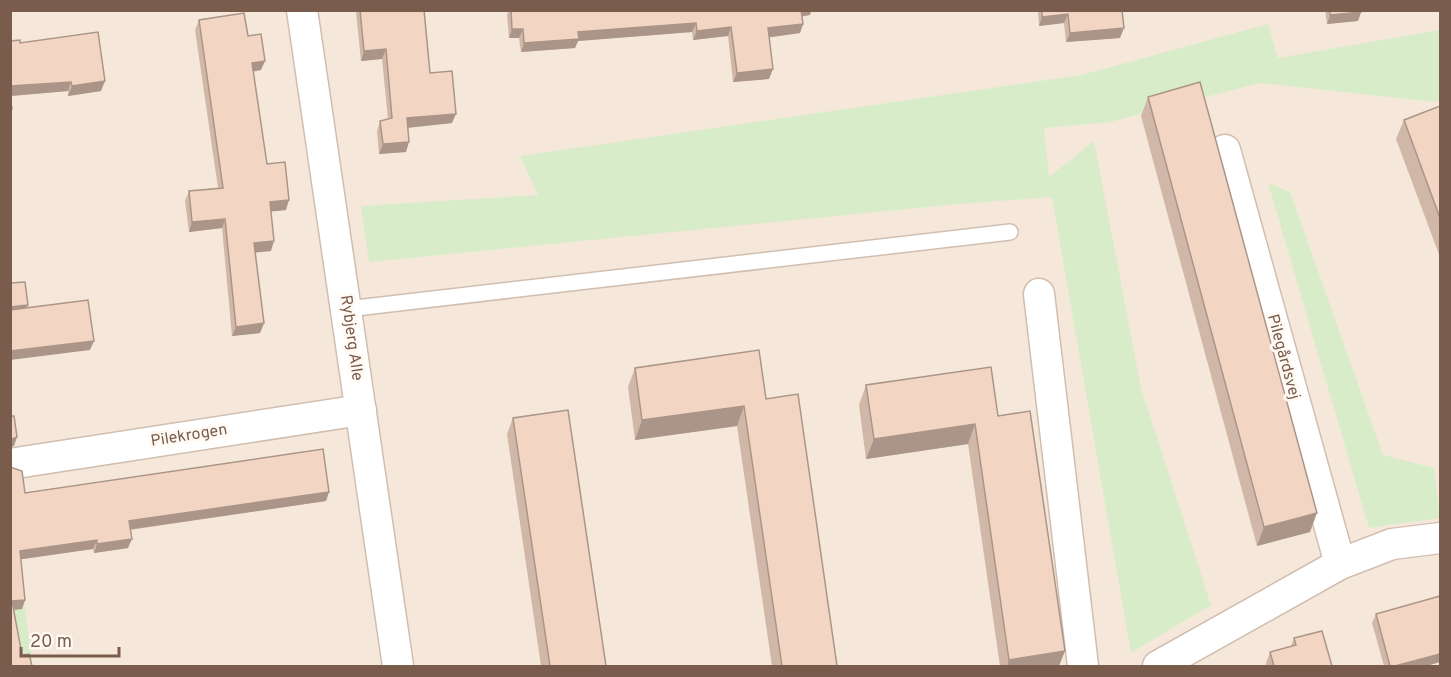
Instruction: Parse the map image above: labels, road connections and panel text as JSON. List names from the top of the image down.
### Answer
{
  "streets": {
    "street": ["Rybjerg Alle", "Pilegårdsvej", "Pilekrogen"]
  },
  "crossings": [
    ["Rybjerg Alle", "Pilekrogen"]
  ],
  "scale_bar": "20 m"
}
